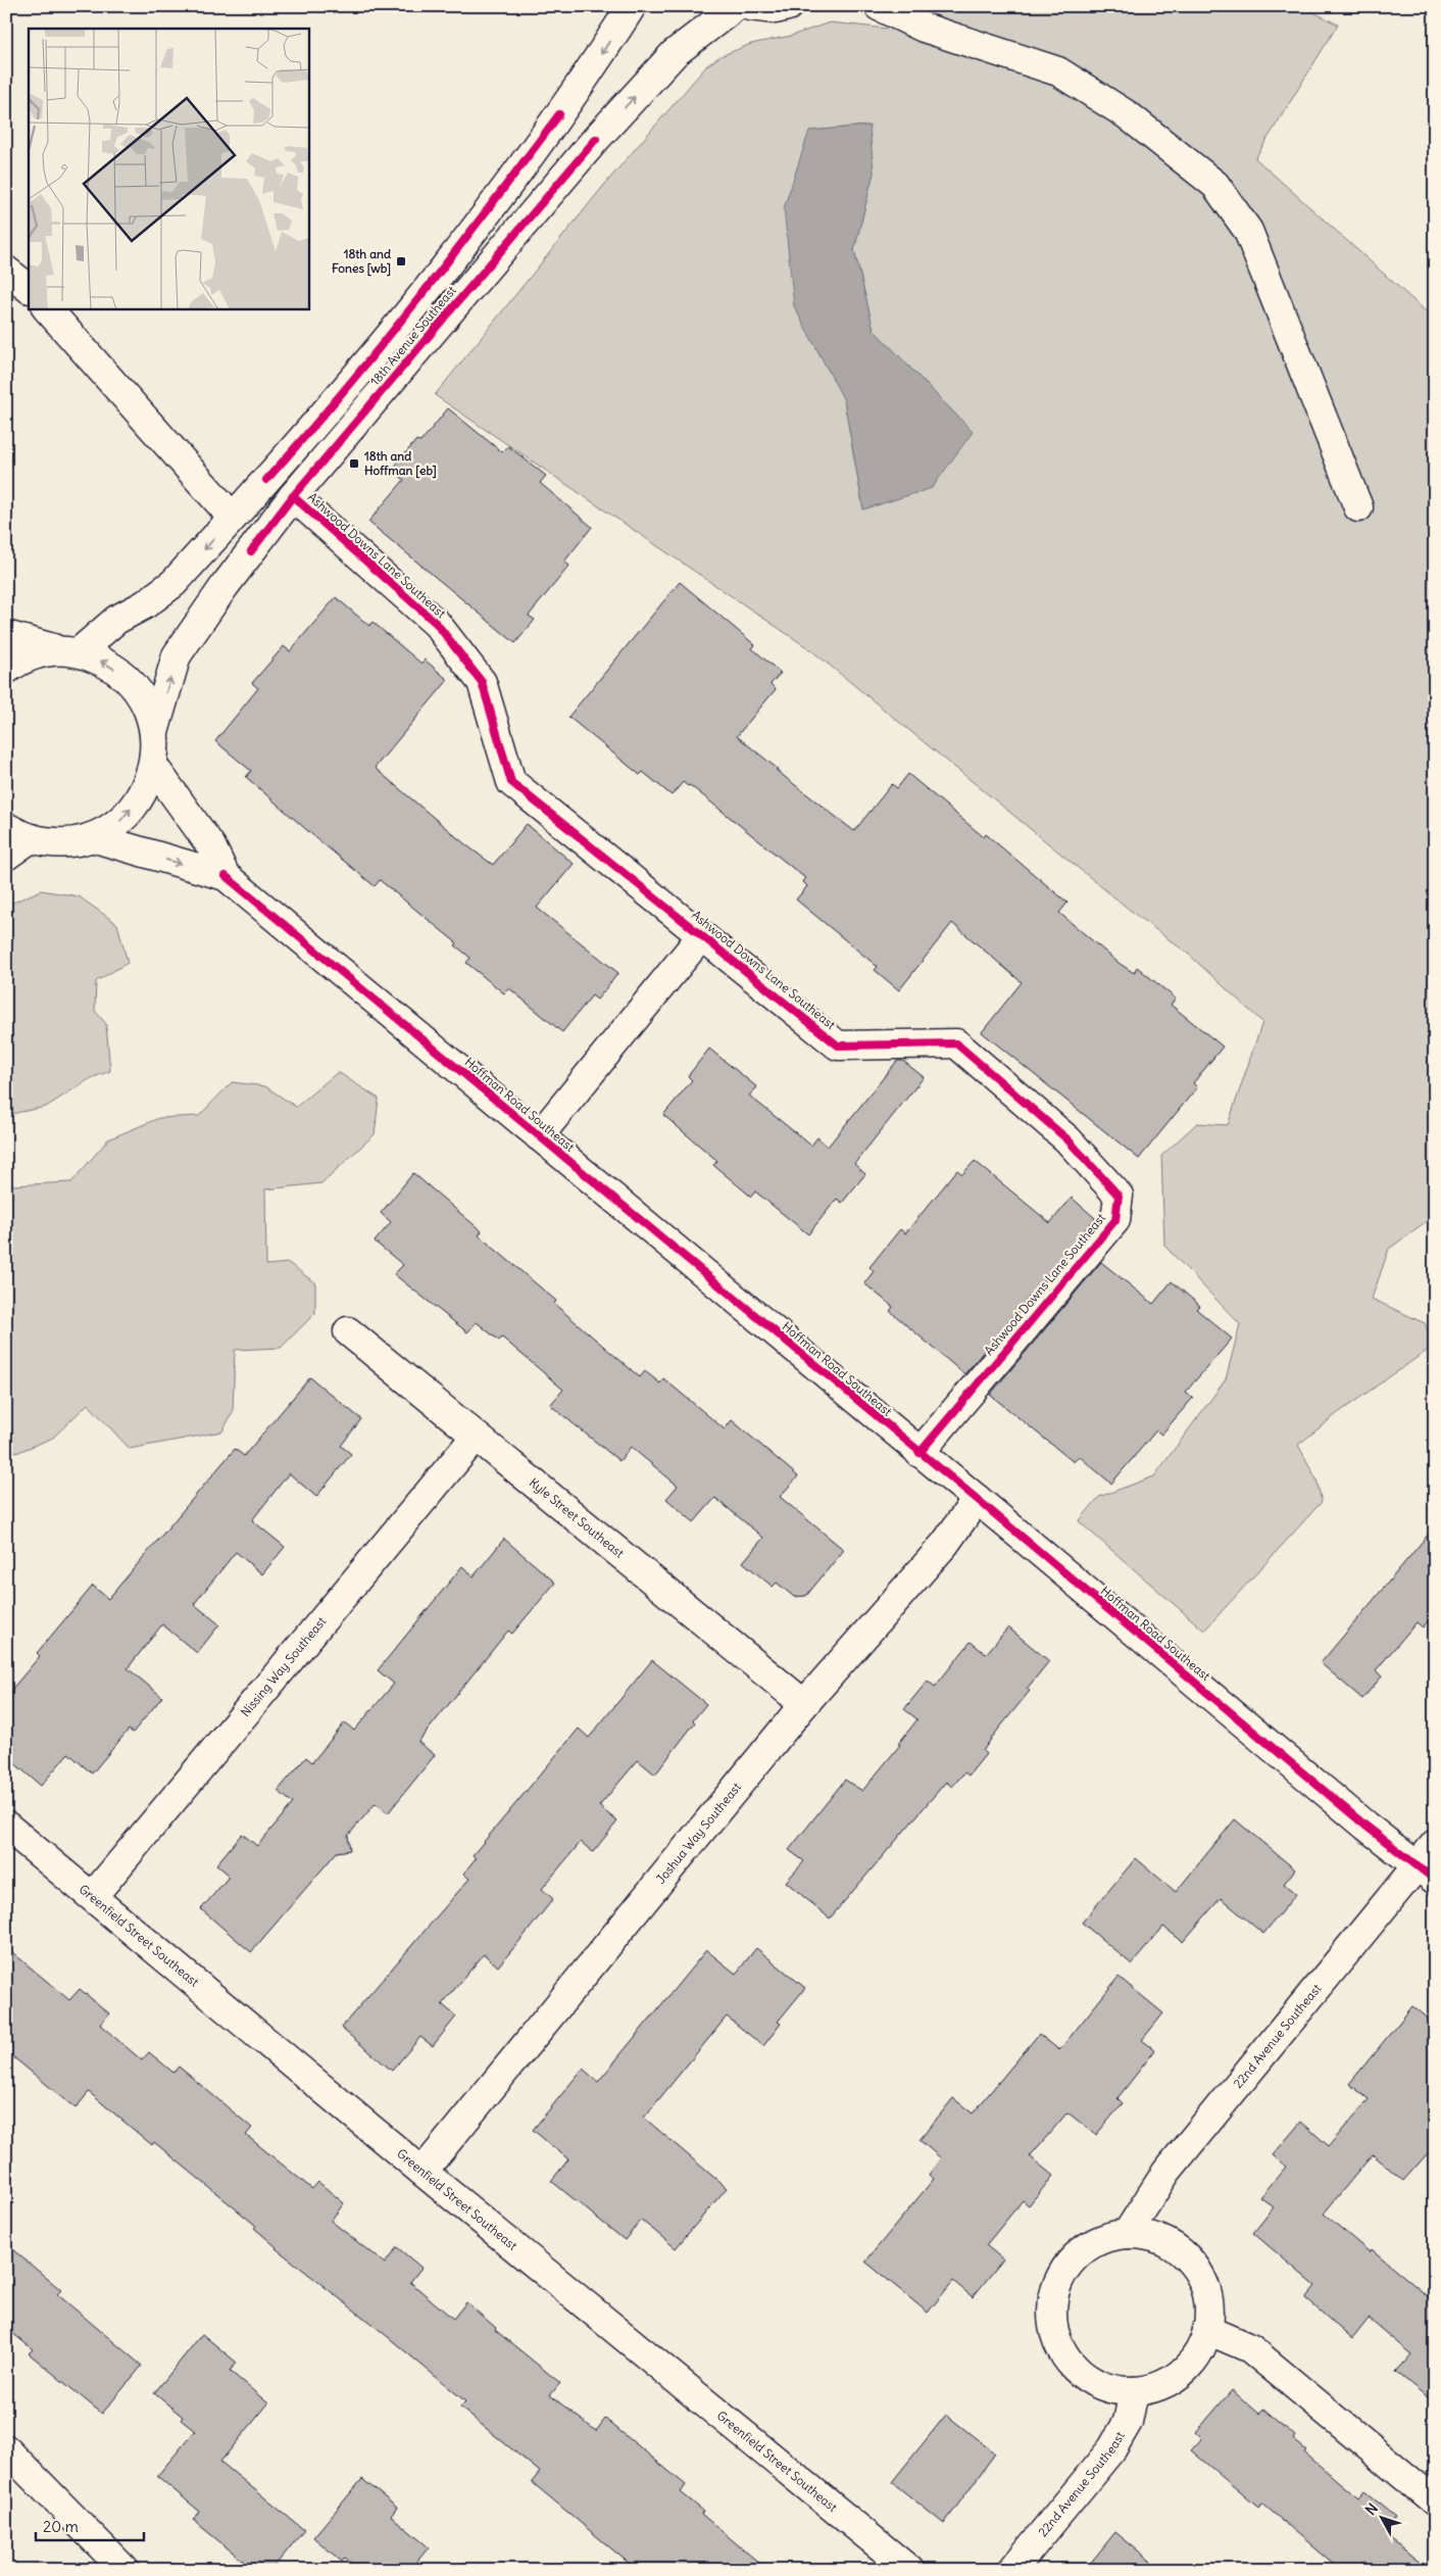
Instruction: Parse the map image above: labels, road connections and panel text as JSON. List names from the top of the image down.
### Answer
{
  "streets": {
    "street": [
      "18th Avenue Southeast",
      "Ashwood Downs Lane Southeast",
      "Hoffman Road Southeast",
      "Kyle Street Southeast",
      "Nissing Way Southeast",
      "Joshua Way Southeast",
      "Greenfield Street Southeast",
      "22nd Avenue Southeast"
    ]
  },
  "crossings": [
    ["18th Avenue Southeast", "Ashwood Downs Lane Southeast"],
    ["Ashwood Downs Lane Southeast", "Hoffman Road Southeast"],
    ["Hoffman Road Southeast", "Joshua Way Southeast"],
    ["Hoffman Road Southeast", "22nd Avenue Southeast"],
    ["Kyle Street Southeast", "Nissing Way Southeast"],
    ["Kyle Street Southeast", "Joshua Way Southeast"],
    ["Nissing Way Southeast", "Greenfield Street Southeast"],
    ["Joshua Way Southeast", "Greenfield Street Southeast"]
  ],
  "places": {
    "transit": ["18th and Fones [wb]", "18th and Hoffman [eb]"]
  },
  "scale_bar": "20 m",
  "north": "top left"
}
